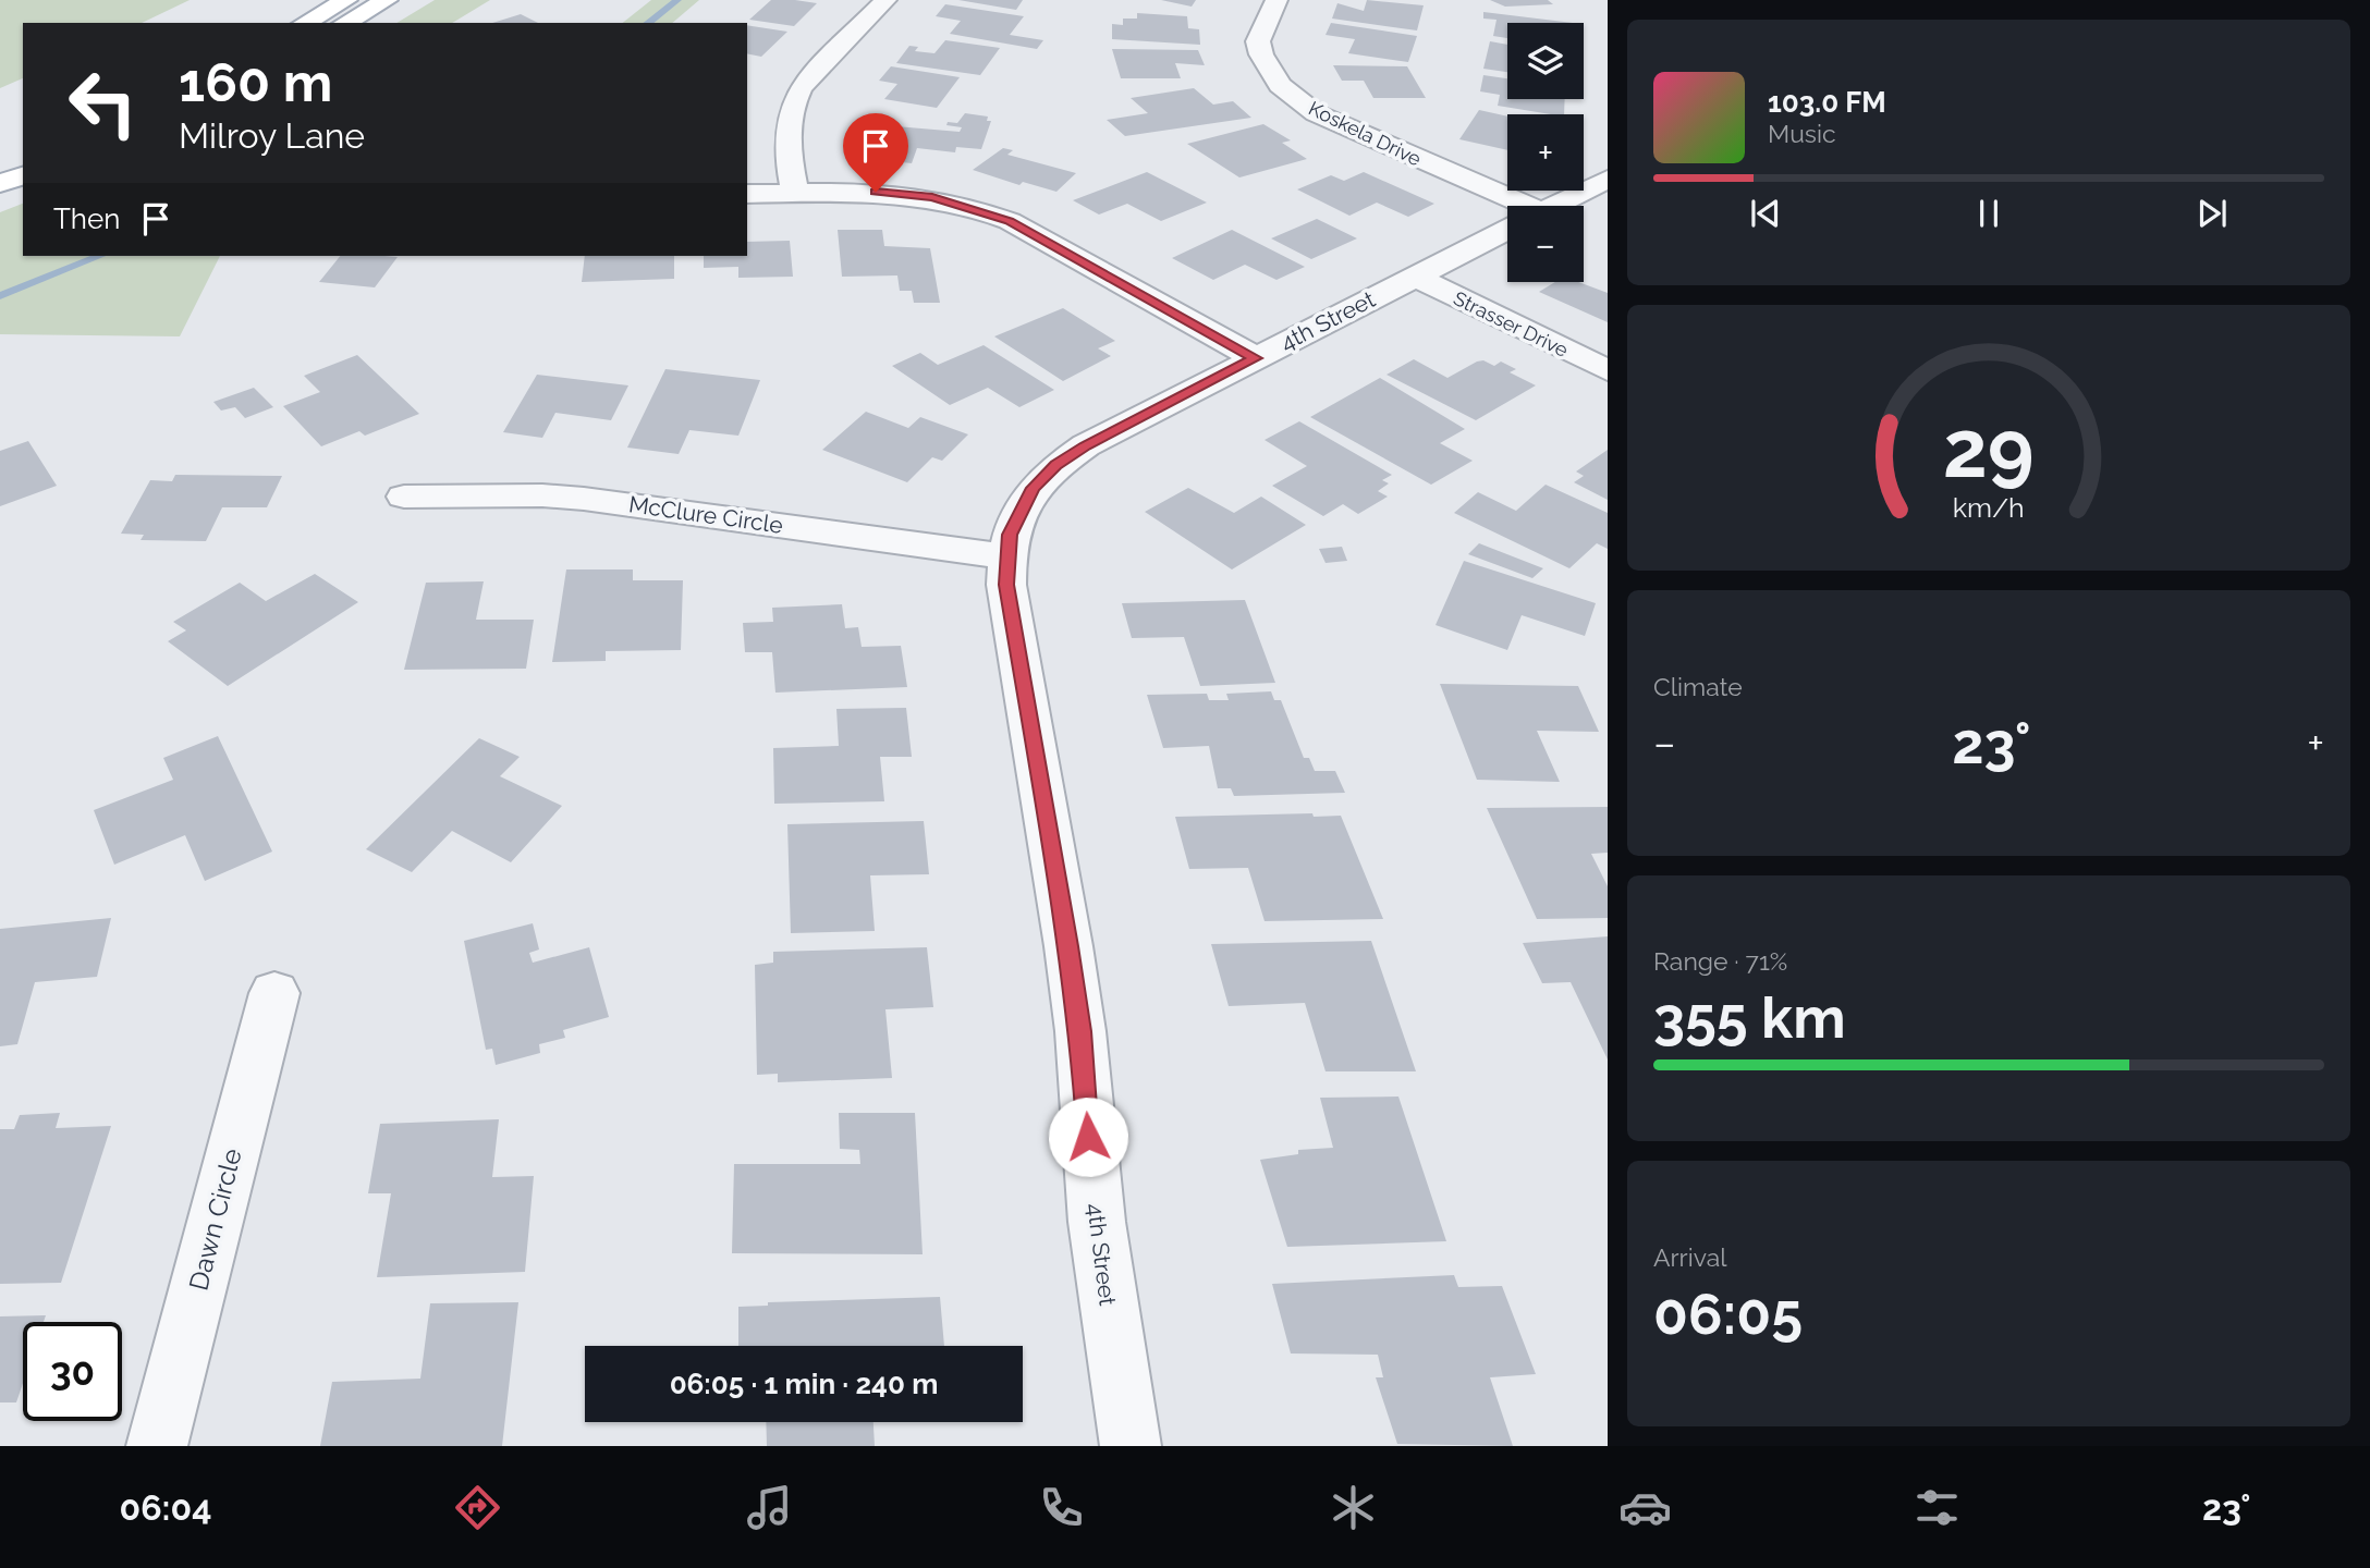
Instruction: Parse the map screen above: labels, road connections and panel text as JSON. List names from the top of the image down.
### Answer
{
  "streets": {
    "street": [
      "Koskela Drive",
      "4th Street",
      "Strasser Drive",
      "McClure Circle",
      "Dawn Circle"
    ]
  },
  "crossings": [
    ["4th Street", "Strasser Drive"],
    ["4th Street", "McClure Circle"]
  ],
  "page": {
    "map_buttons": ["+", "−"],
    "turn": ["160 m", "Milroy Lane"],
    "song": ["103.0 FM", "Music"],
    "then": "Then",
    "tile": [
      "Climate",
      ["Range · 71%", "355 km"],
      ["Arrival", "06:05"]
    ],
    "heat": ["−", "23°", "+"],
    "limit": "30",
    "trip": "06:05 · 1 min · 240 m",
    "tabs": ["06:04", "23°"],
    "gauge": ["29", "km/h"]
  }
}
